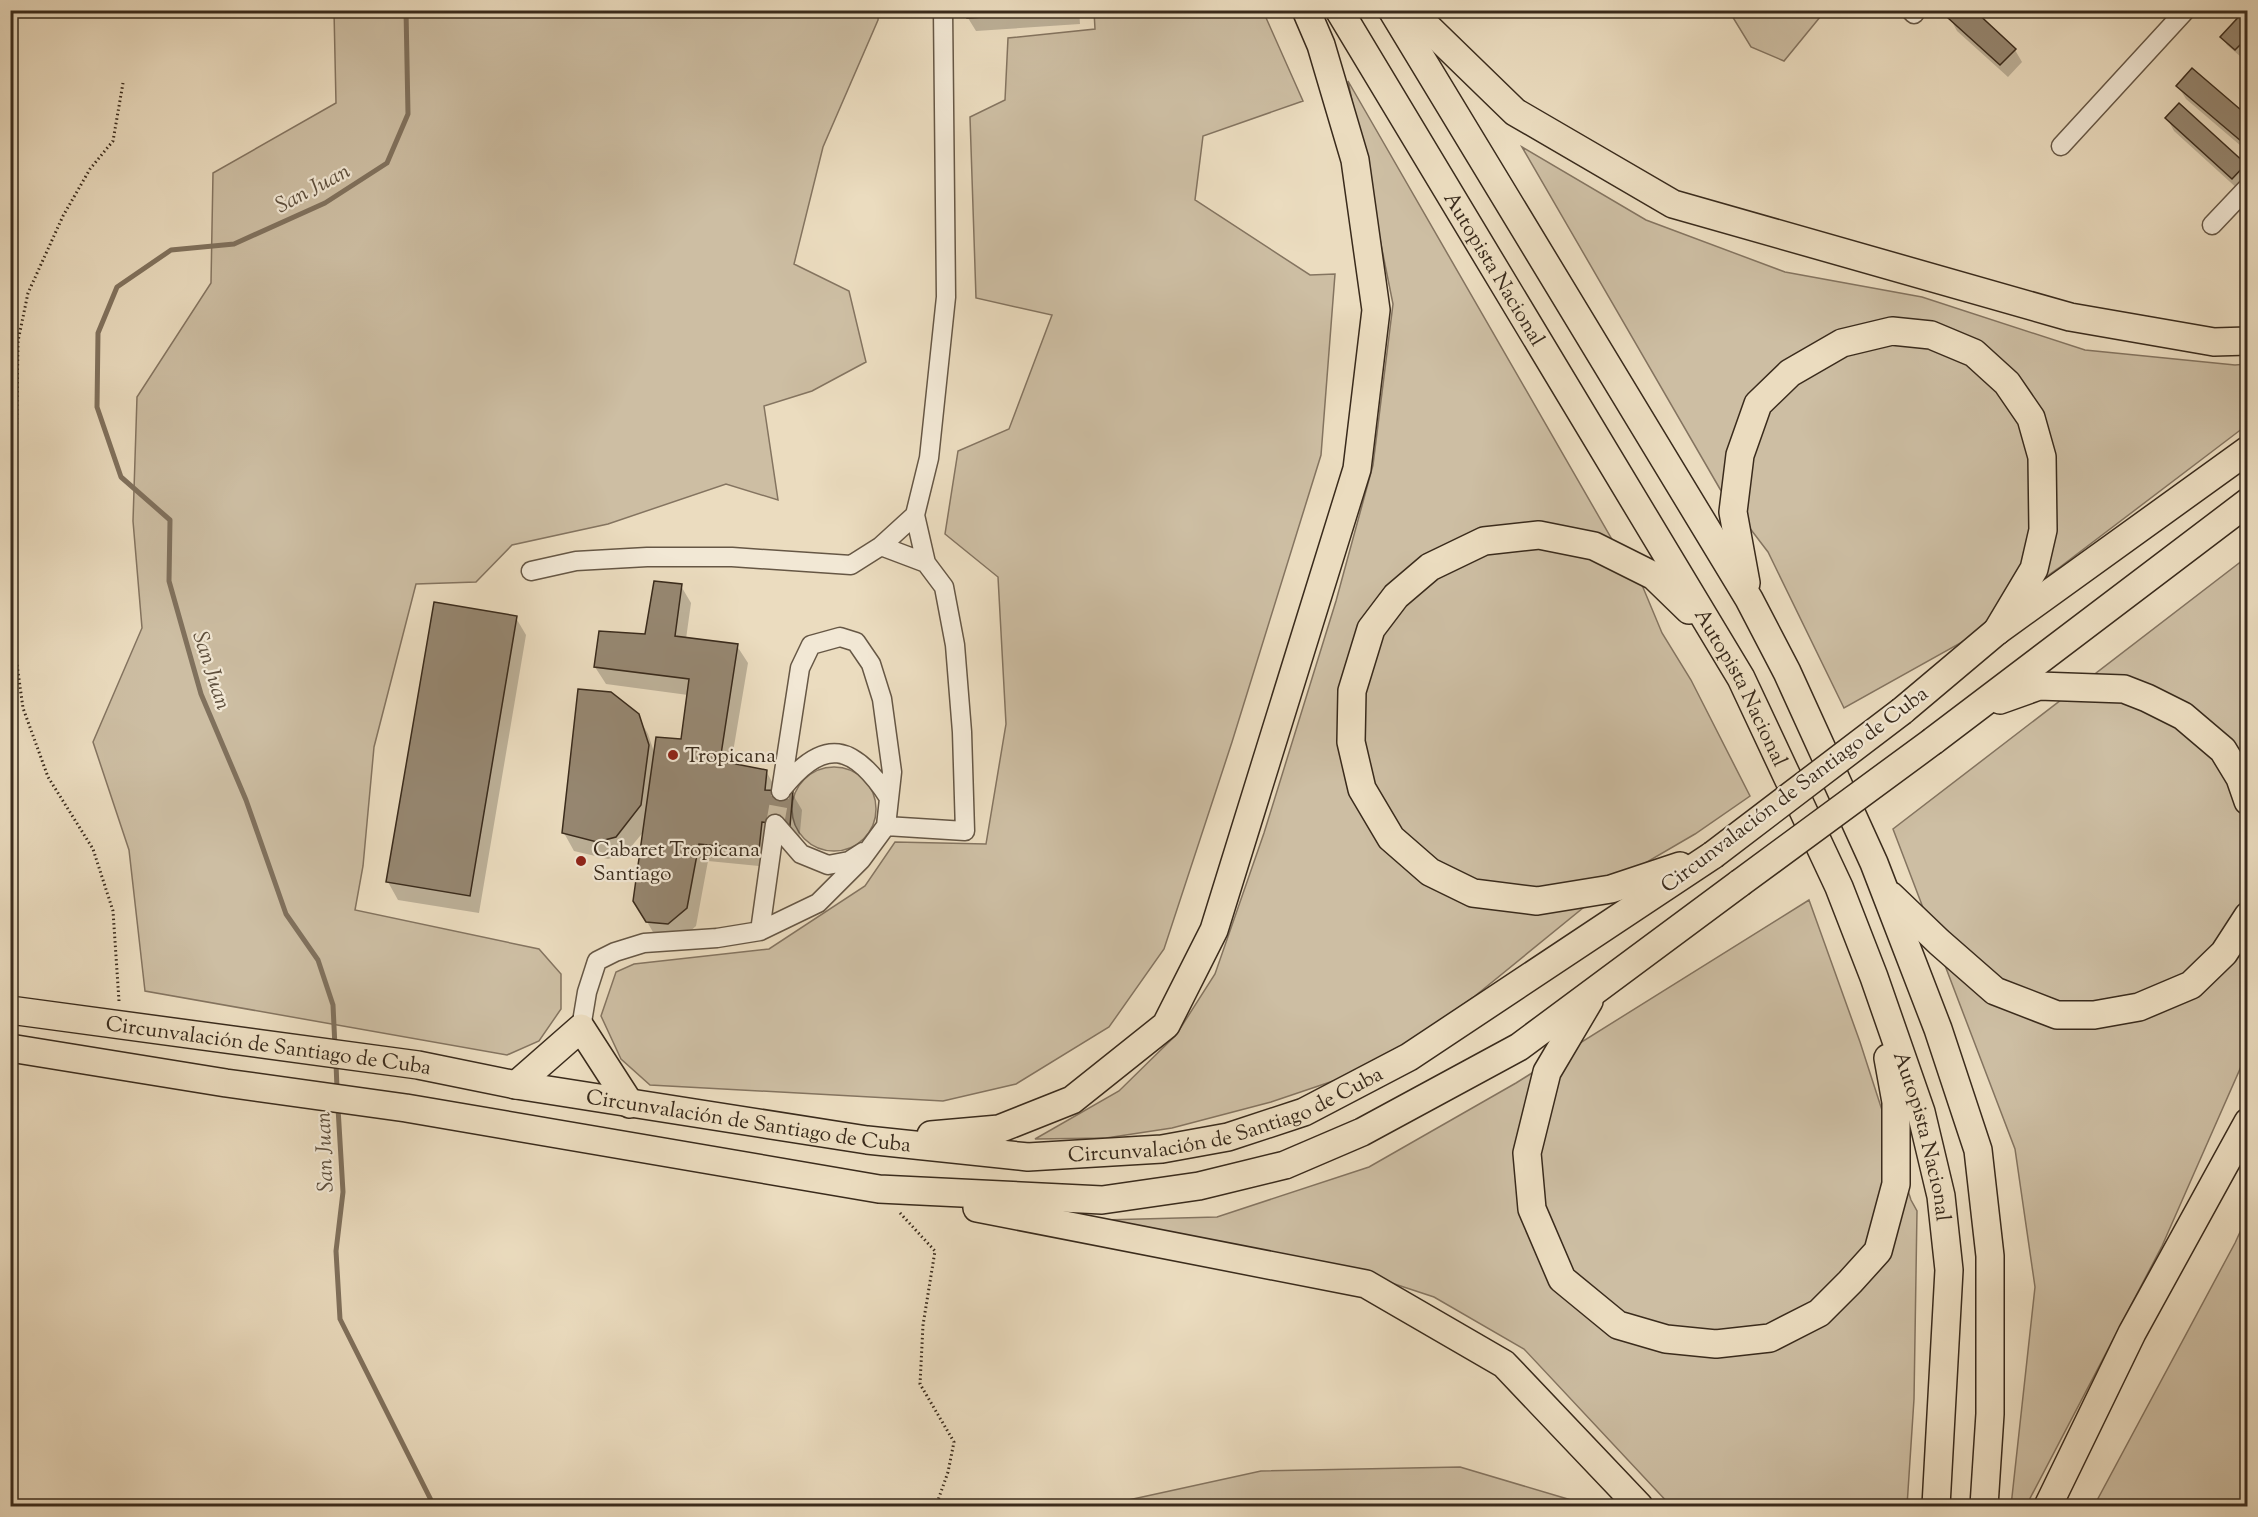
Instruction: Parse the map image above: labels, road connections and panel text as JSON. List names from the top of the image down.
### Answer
{
  "streets": {
    "highway": ["Autopista Nacional", "Circunvalación de Santiago de Cuba"]
  },
  "water": ["San Juan"],
  "places": ["Tropicana", "Cabaret Tropicana Santiago"]
}
